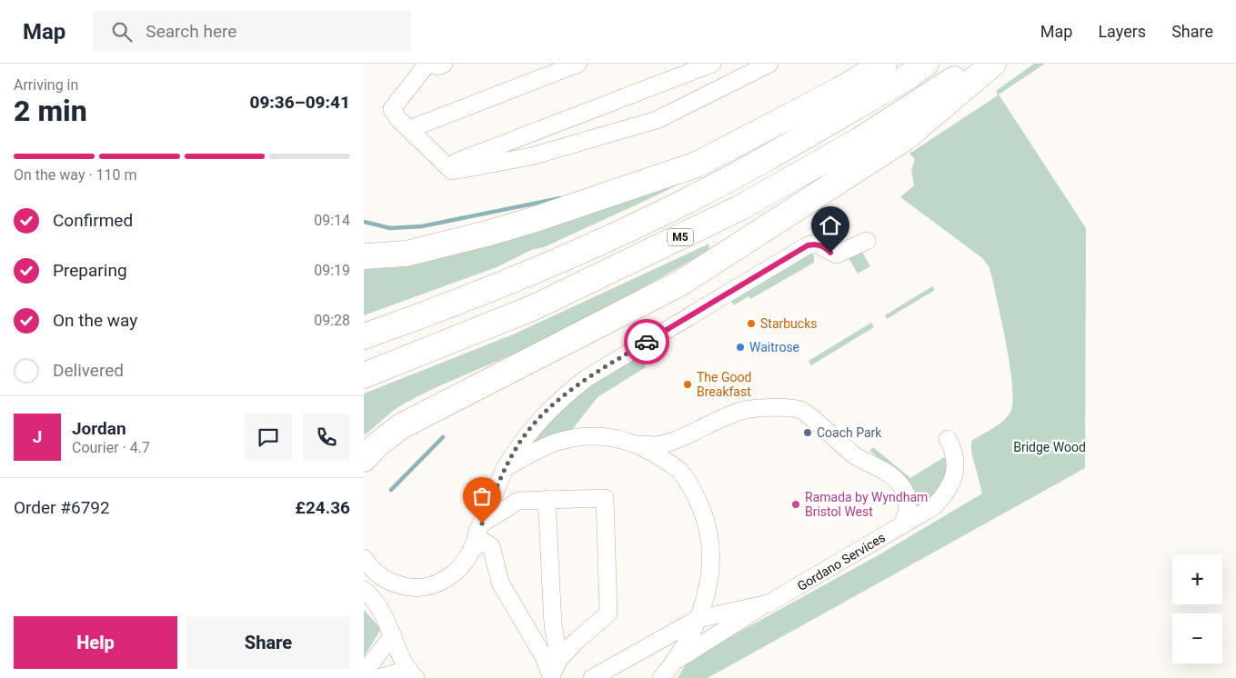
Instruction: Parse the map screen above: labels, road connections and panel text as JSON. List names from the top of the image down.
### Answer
{
  "streets": {
    "highway": ["M5"],
    "lane": ["Gordano Services"]
  },
  "parks": ["Bridge Wood"],
  "places": [
    "Starbucks",
    "Waitrose",
    "The Good Breakfast",
    "Coach Park",
    "Ramada by Wyndham Bristol West"
  ],
  "page": {
    "header": "Map",
    "search": "Search here",
    "nav": ["Map", "Layers", "Share"],
    "heading": ["2 min", "Arriving in", "09:36–09:41"],
    "panel": [
      "Jordan",
      "Courier · 4.7",
      "Order #6792",
      "£24.36"
    ],
    "bar": "On the way · 110 m",
    "list": [
      ["Confirmed", "09:14"],
      ["Preparing", "09:19"],
      ["On the way", "09:28"],
      "Delivered"
    ],
    "round": "J",
    "map_buttons": ["+", "−"],
    "buttons": ["Help", "Share"]
  }
}
